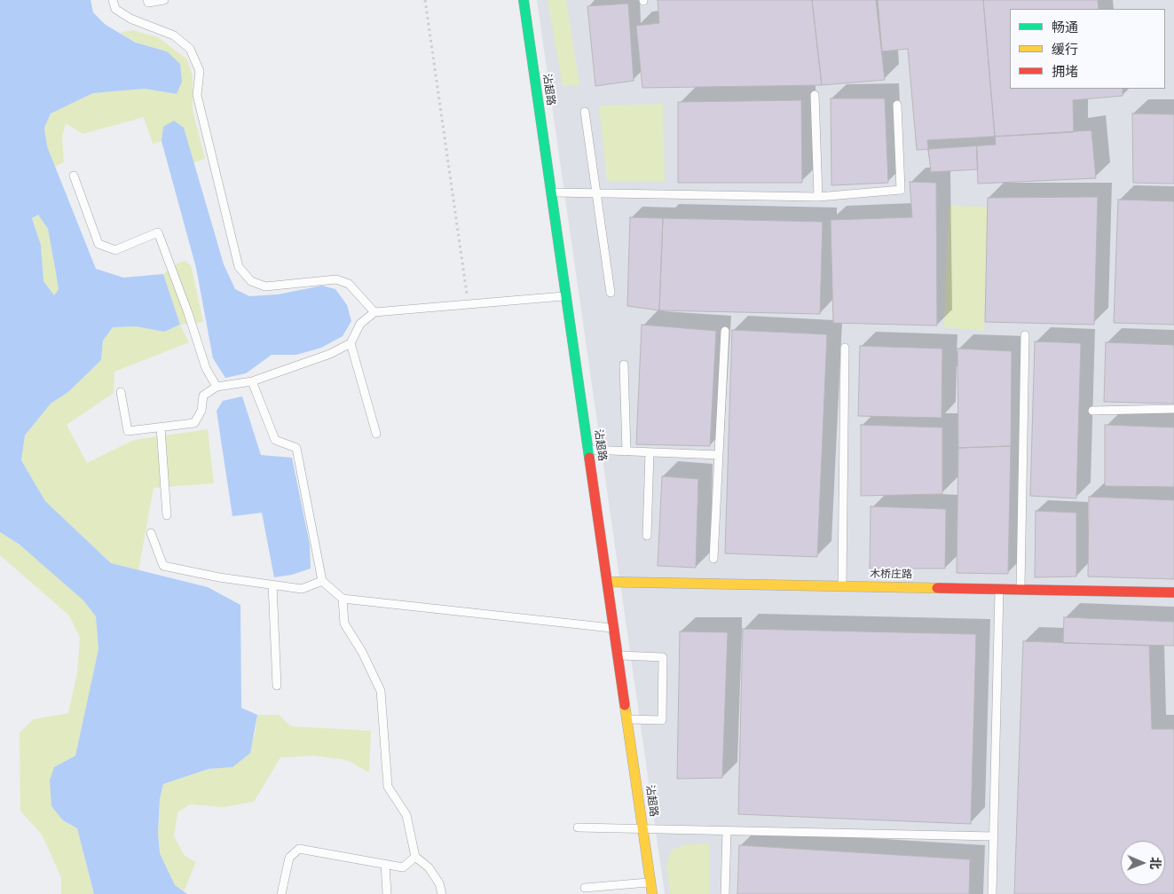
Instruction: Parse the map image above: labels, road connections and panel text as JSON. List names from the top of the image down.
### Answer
{
  "streets": {
    "street": ["沾超路", "木桥庄路"]
  },
  "crossings": [
    ["沾超路", "木桥庄路"]
  ],
  "legend": ["畅通", "缓行", "拥堵"],
  "north": "right"
}
